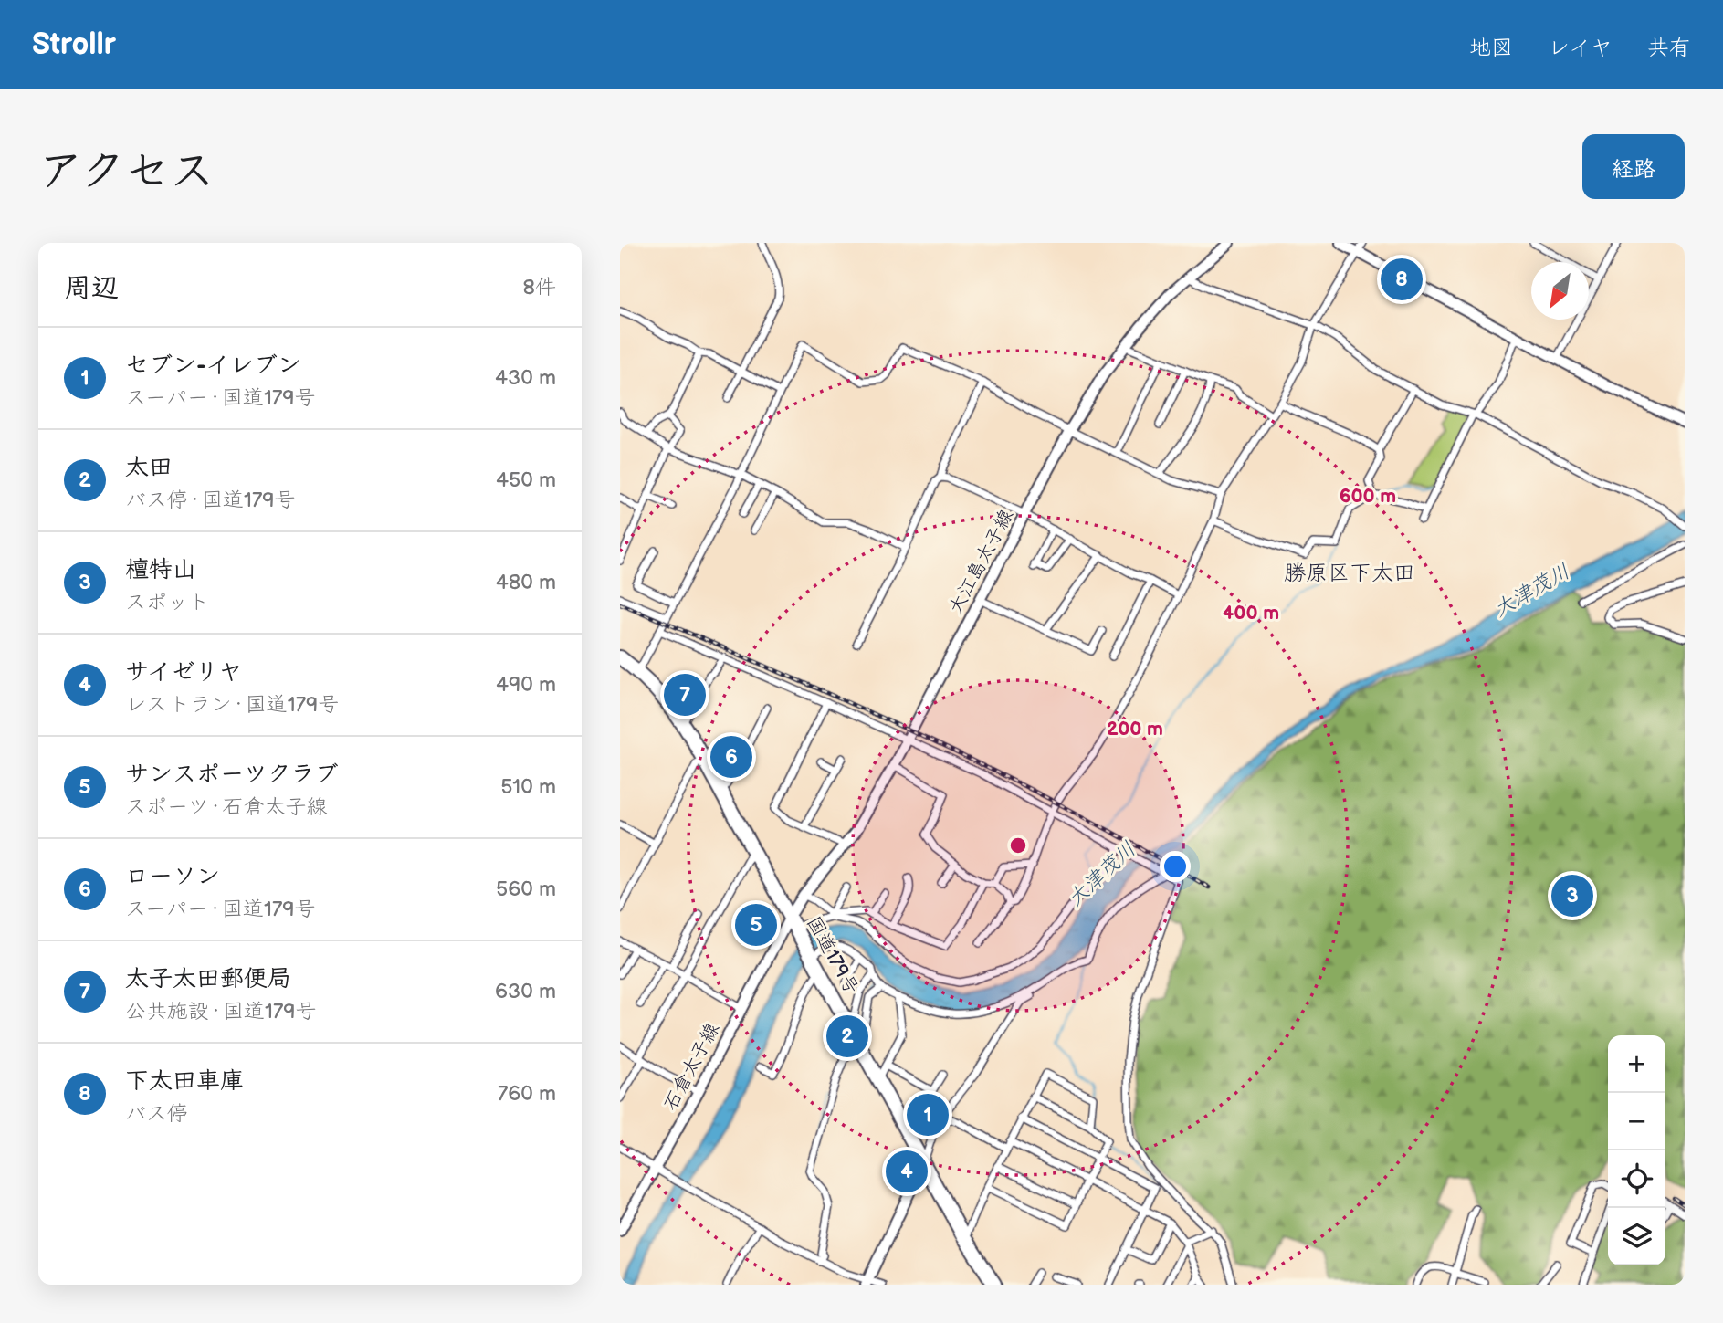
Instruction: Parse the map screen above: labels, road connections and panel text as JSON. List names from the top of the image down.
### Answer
{
  "streets": {
    "highway": ["国道179号"],
    "main road": ["大江島太子線", "石倉太子線"]
  },
  "crossings": [
    ["大江島太子線", "国道179号"],
    ["大江島太子線", "石倉太子線"],
    ["国道179号", "石倉太子線"]
  ],
  "districts": ["勝原区下太田"],
  "water": ["大津茂川"],
  "north": "bottom left",
  "page": {
    "header": "Strollr",
    "nav": ["地図", "レイヤ", "共有"],
    "title": "アクセス",
    "buttons": "経路",
    "heading": ["周辺", "8件"],
    "pins": [
      "8",
      "7",
      "6",
      "3",
      "5",
      "2",
      "1",
      "4"
    ],
    "list": [
      {
        "mark": "1",
        "name": "セブン-イレブン",
        "note": "スーパー · 国道179号",
        "value": "430 m"
      },
      {
        "mark": "2",
        "name": "太田",
        "note": "バス停 · 国道179号",
        "value": "450 m"
      },
      {
        "mark": "3",
        "name": "檀特山",
        "note": "スポット",
        "value": "480 m"
      },
      {
        "mark": "4",
        "name": "サイゼリヤ",
        "note": "レストラン · 国道179号",
        "value": "490 m"
      },
      {
        "mark": "5",
        "name": "サンスポーツクラブ",
        "note": "スポーツ · 石倉太子線",
        "value": "510 m"
      },
      {
        "mark": "6",
        "name": "ローソン",
        "note": "スーパー · 国道179号",
        "value": "560 m"
      },
      {
        "mark": "7",
        "name": "太子太田郵便局",
        "note": "公共施設 · 国道179号",
        "value": "630 m"
      },
      {
        "mark": "8",
        "name": "下太田車庫",
        "note": "バス停",
        "value": "760 m"
      }
    ],
    "map_buttons": ["+", "−"]
  },
  "rings": ["600 m", "400 m", "200 m"]
}
